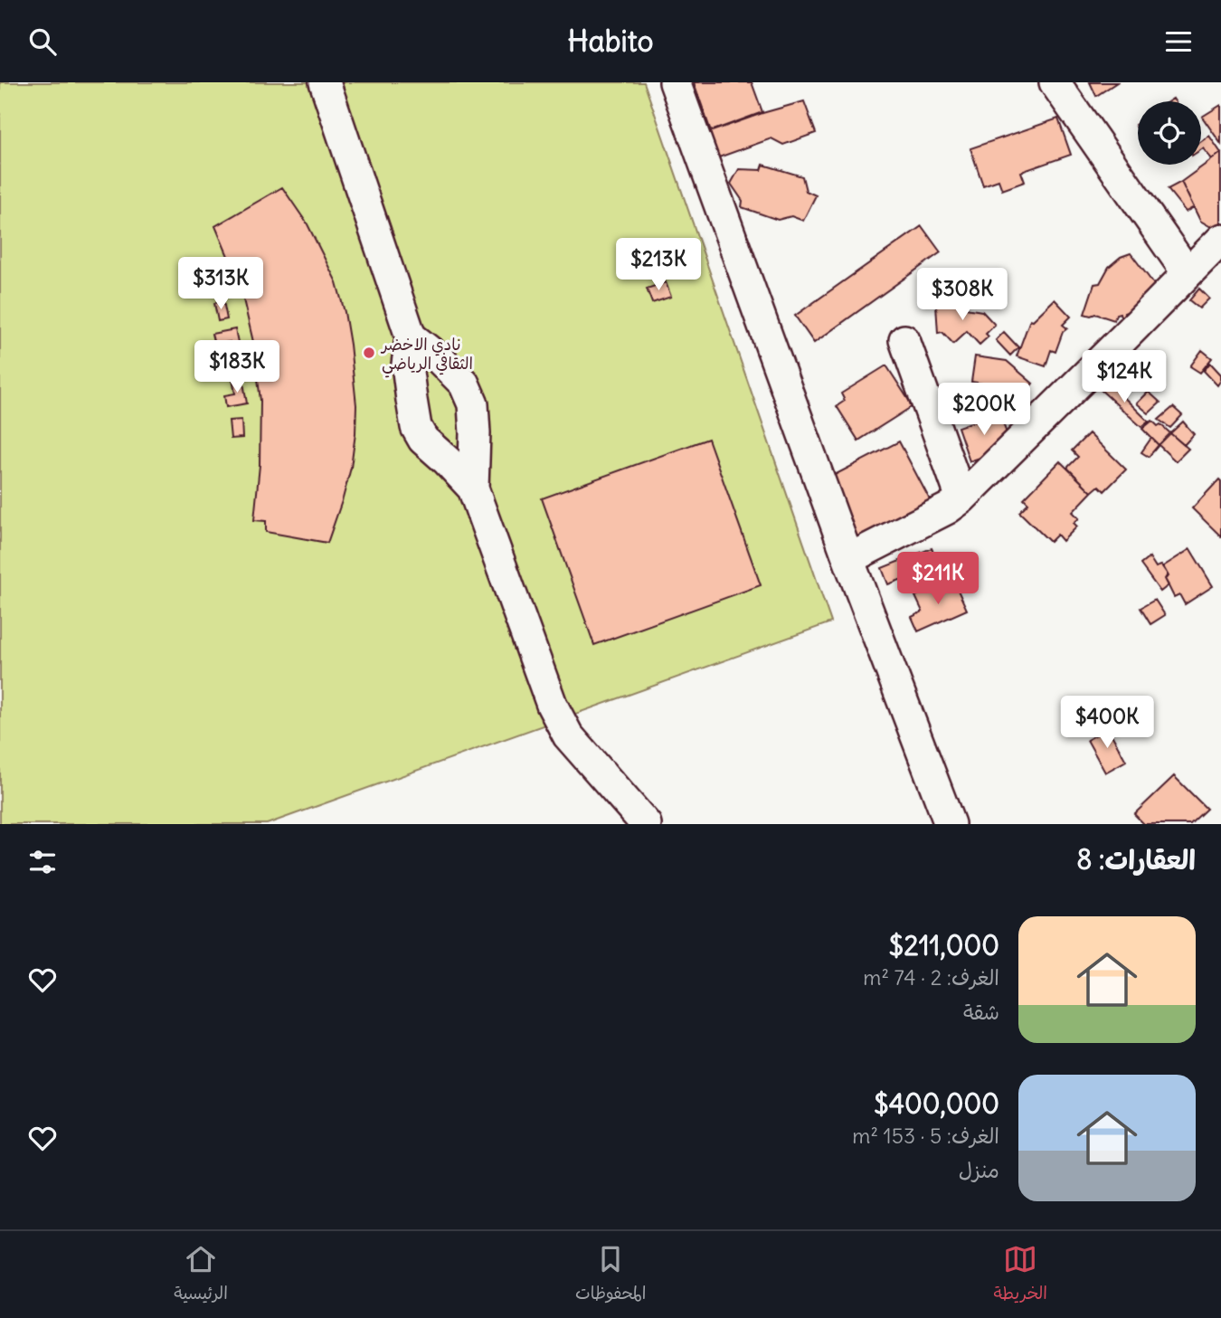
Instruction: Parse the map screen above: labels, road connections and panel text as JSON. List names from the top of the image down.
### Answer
{
  "places": ["نادي الاخضر الثقافي الرياضي"],
  "page": {
    "header": "Habito",
    "price": [
      "$213K",
      "$313K",
      "$308K",
      "$183K",
      "$124K",
      "$200K",
      "$211K",
      "$400K"
    ],
    "heading": "العقارات: 8",
    "list": [
      {
        "name": "$211,000",
        "note": "الغرف: 2 · 74 m² · شقة"
      },
      {
        "name": "$400,000",
        "note": "الغرف: 5 · 153 m² · منزل"
      }
    ],
    "tabs": ["الخريطة", "المحفوظات", "الرئيسية"]
  }
}
